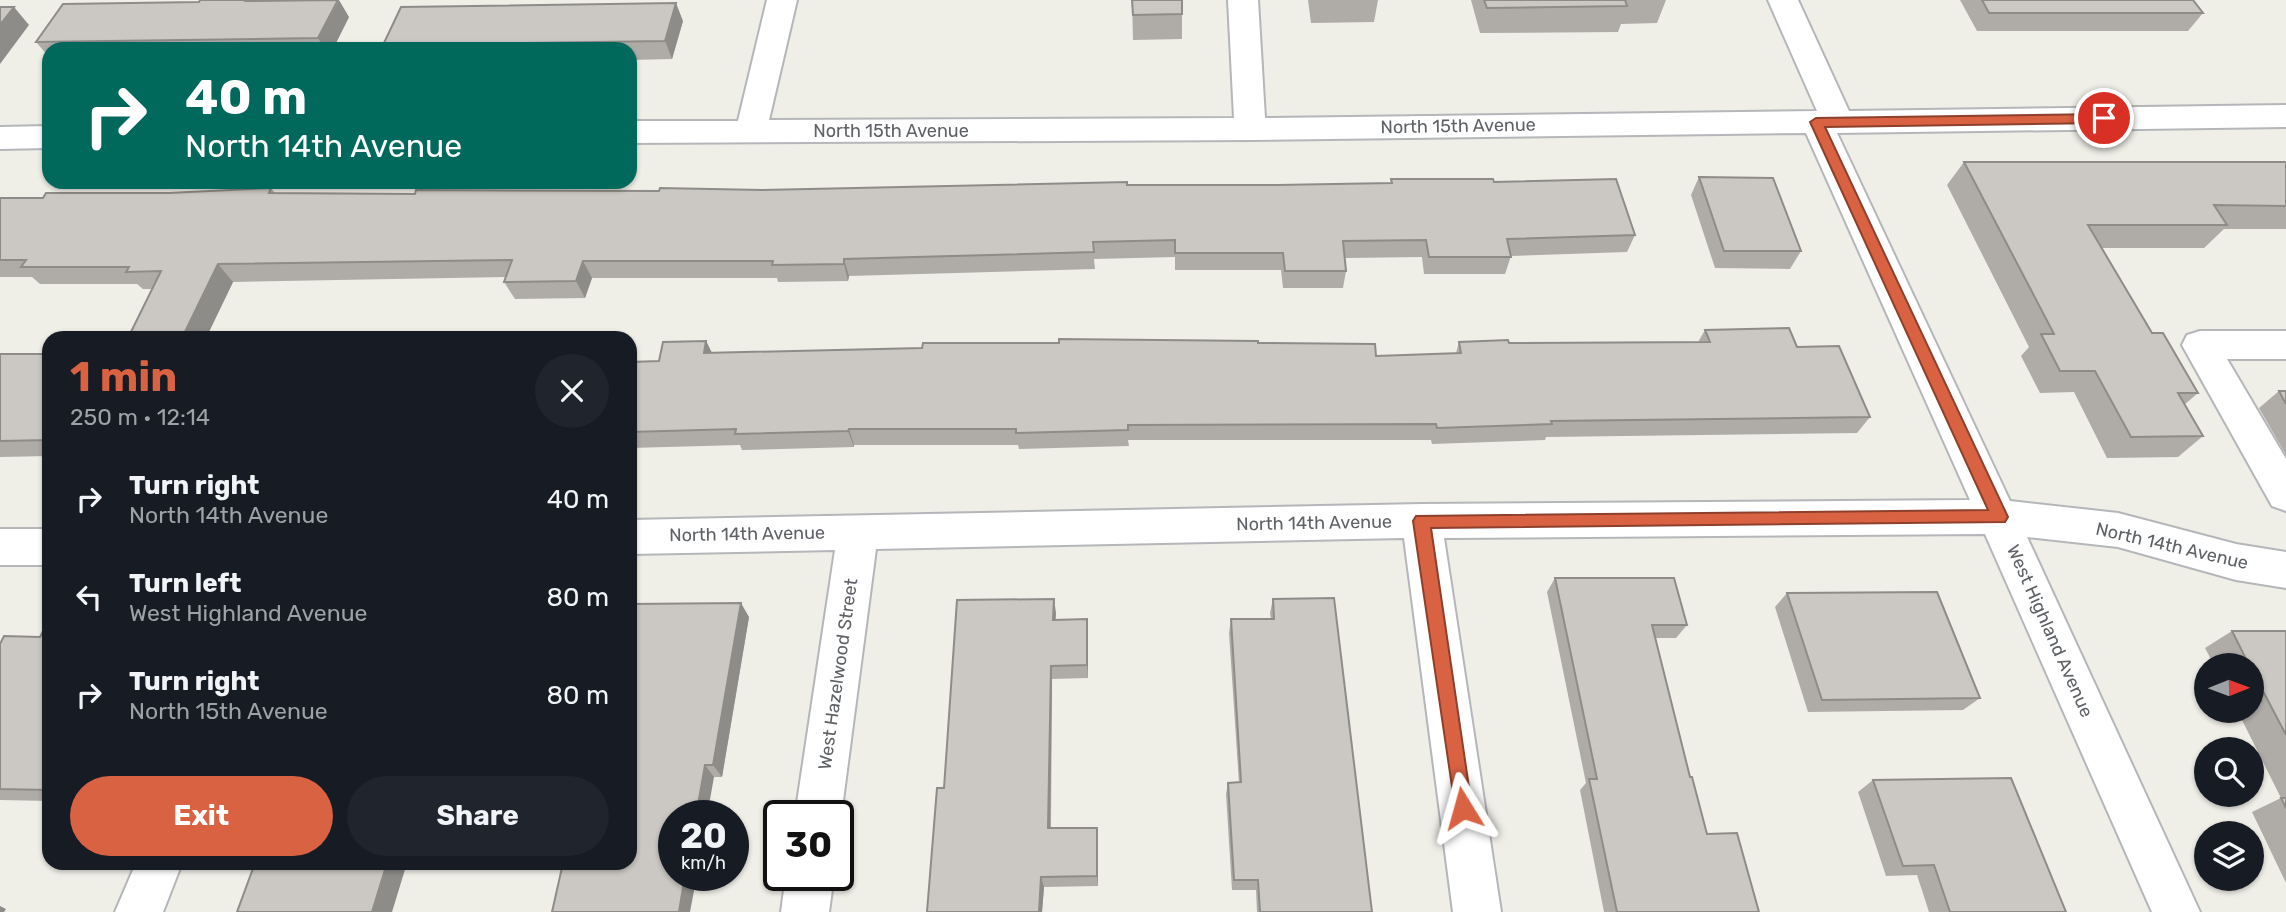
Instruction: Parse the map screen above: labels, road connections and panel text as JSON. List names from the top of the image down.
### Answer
{
  "streets": {
    "street": [
      "North 15th Avenue",
      "North 14th Avenue",
      "West Highland Avenue",
      "West Hazelwood Street"
    ]
  },
  "crossings": [
    ["North 15th Avenue", "West Highland Avenue"],
    ["North 14th Avenue", "West Highland Avenue"],
    ["North 14th Avenue", "West Hazelwood Street"]
  ],
  "north": "right",
  "page": {
    "turn": ["40 m", "North 14th Avenue"],
    "heading": ["1 min", "250 m · 12:14"],
    "list": [
      {
        "name": "Turn right",
        "note": "North 14th Avenue",
        "value": "40 m"
      },
      {
        "name": "Turn left",
        "note": "West Highland Avenue",
        "value": "80 m"
      },
      {
        "name": "Turn right",
        "note": "North 15th Avenue",
        "value": "80 m"
      }
    ],
    "buttons": ["Exit", "Share"],
    "speed": "20 km/h",
    "limit": "30"
  }
}
